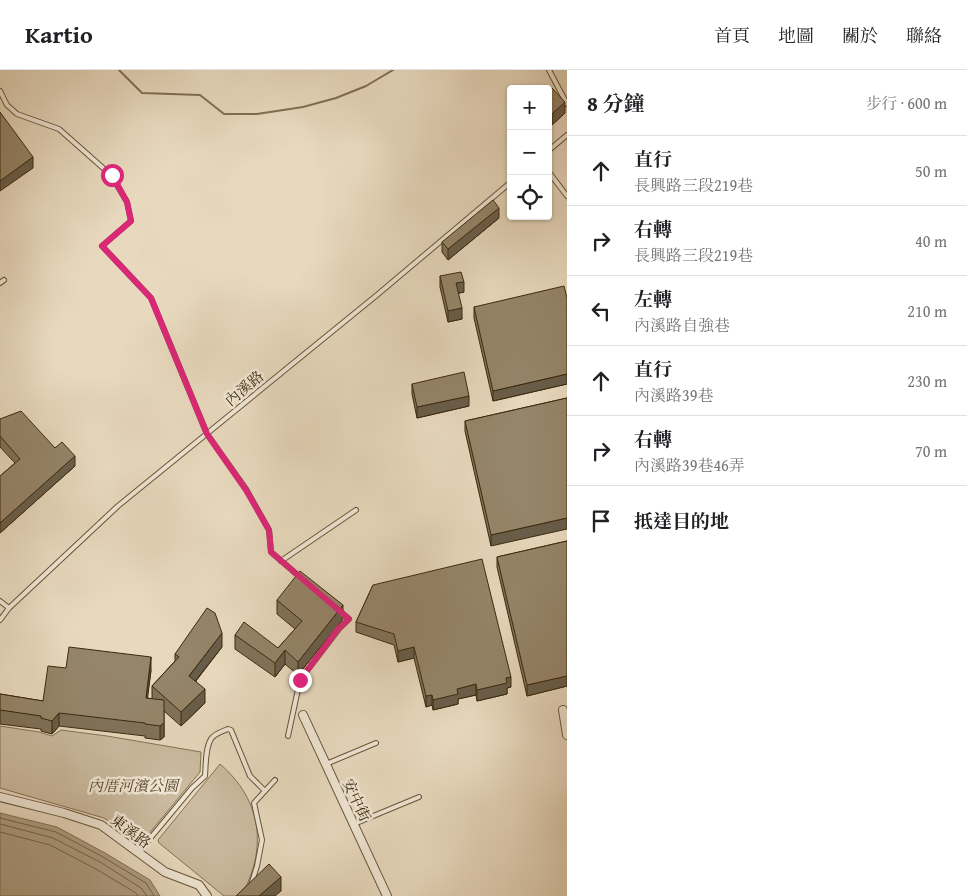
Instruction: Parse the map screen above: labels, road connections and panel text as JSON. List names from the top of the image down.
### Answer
{
  "streets": {
    "street": ["安中街", "東溪路"],
    "lane": ["內溪路"]
  },
  "parks": ["內厝河濱公園"],
  "page": {
    "header": "Kartio",
    "nav": [
      "首頁",
      "地圖",
      "關於",
      "聯絡"
    ],
    "heading": ["8 分鐘", "步行 · 600 m"],
    "map_buttons": ["+", "−"],
    "list": [
      ["直行", "長興路三段219巷", "50 m"],
      ["右轉", "長興路三段219巷", "40 m"],
      ["左轉", "內溪路自強巷", "210 m"],
      ["直行", "內溪路39巷", "230 m"],
      ["右轉", "內溪路39巷46弄", "70 m"],
      "抵達目的地"
    ]
  }
}
